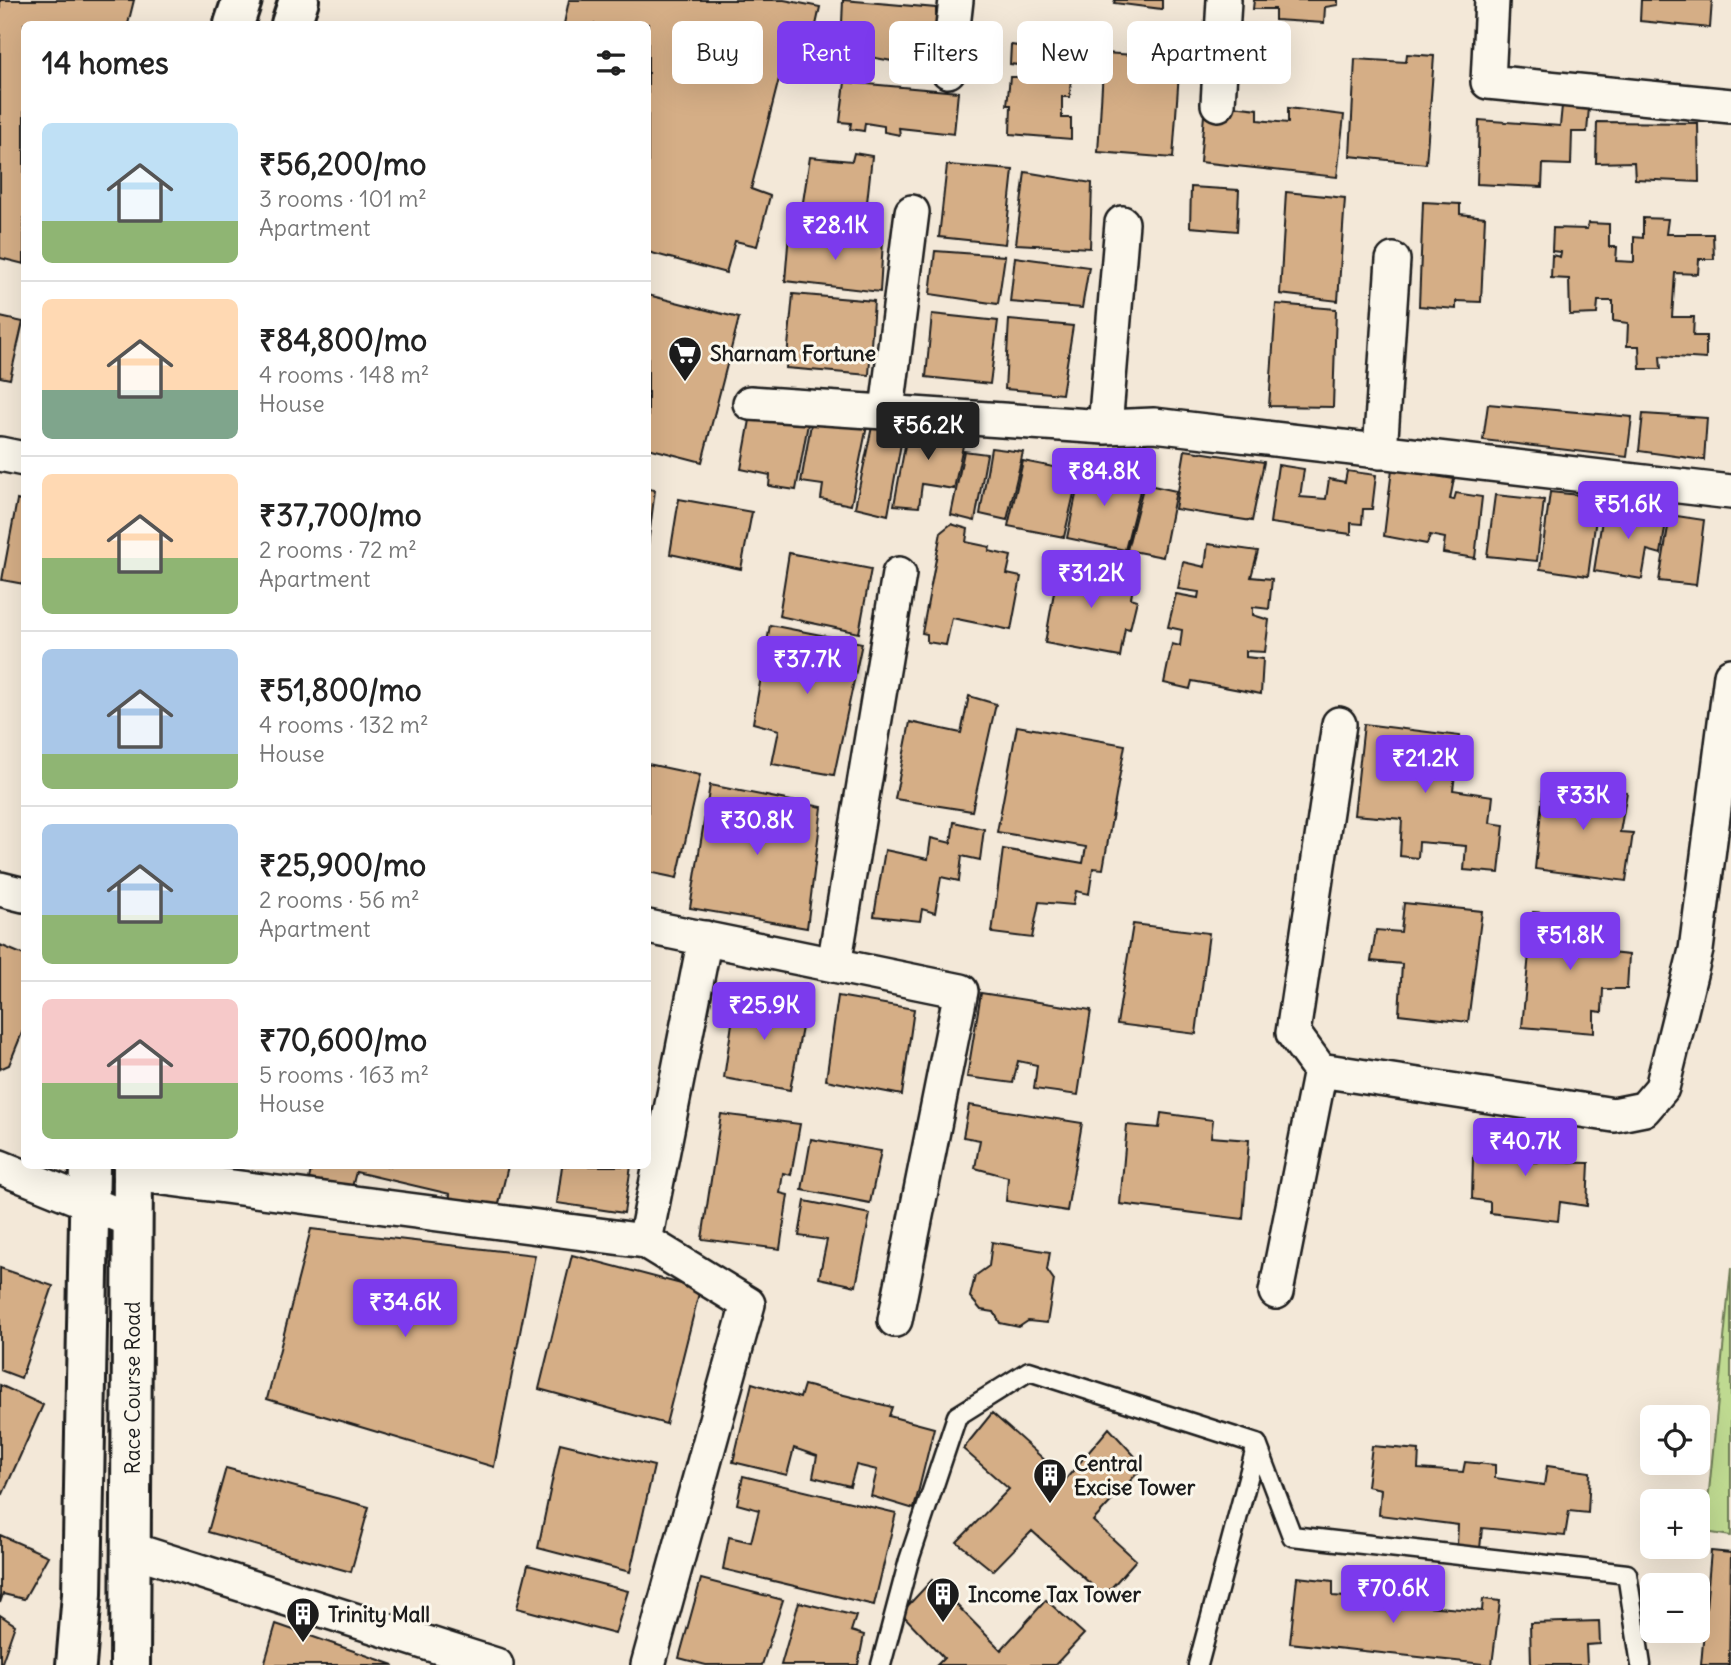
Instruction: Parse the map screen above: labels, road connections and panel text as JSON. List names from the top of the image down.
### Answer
{
  "streets": {
    "main road": ["Race Course Road"]
  },
  "places": {
    "supermarket": ["Sharnam Fortune"],
    "building": ["Central Excise Tower", "Income Tax Tower", "Trinity Mall"]
  },
  "page": {
    "chip": [
      "Buy",
      "Rent",
      "Filters",
      "New",
      "Apartment"
    ],
    "heading": "14 homes",
    "list": [
      {
        "name": "₹56,200/mo",
        "note": "3 rooms · 101 m² · Apartment"
      },
      {
        "name": "₹84,800/mo",
        "note": "4 rooms · 148 m² · House"
      },
      {
        "name": "₹37,700/mo",
        "note": "2 rooms · 72 m² · Apartment"
      },
      {
        "name": "₹51,800/mo",
        "note": "4 rooms · 132 m² · House"
      },
      {
        "name": "₹25,900/mo",
        "note": "2 rooms · 56 m² · Apartment"
      },
      {
        "name": "₹70,600/mo",
        "note": "5 rooms · 163 m² · House"
      }
    ],
    "price": [
      "₹28.1K",
      "₹56.2K",
      "₹84.8K",
      "₹51.6K",
      "₹31.2K",
      "₹37.7K",
      "₹21.2K",
      "₹33K",
      "₹30.8K",
      "₹51.8K",
      "₹25.9K",
      "₹40.7K",
      "₹34.6K",
      "₹70.6K"
    ],
    "map_buttons": ["+", "−"]
  }
}
